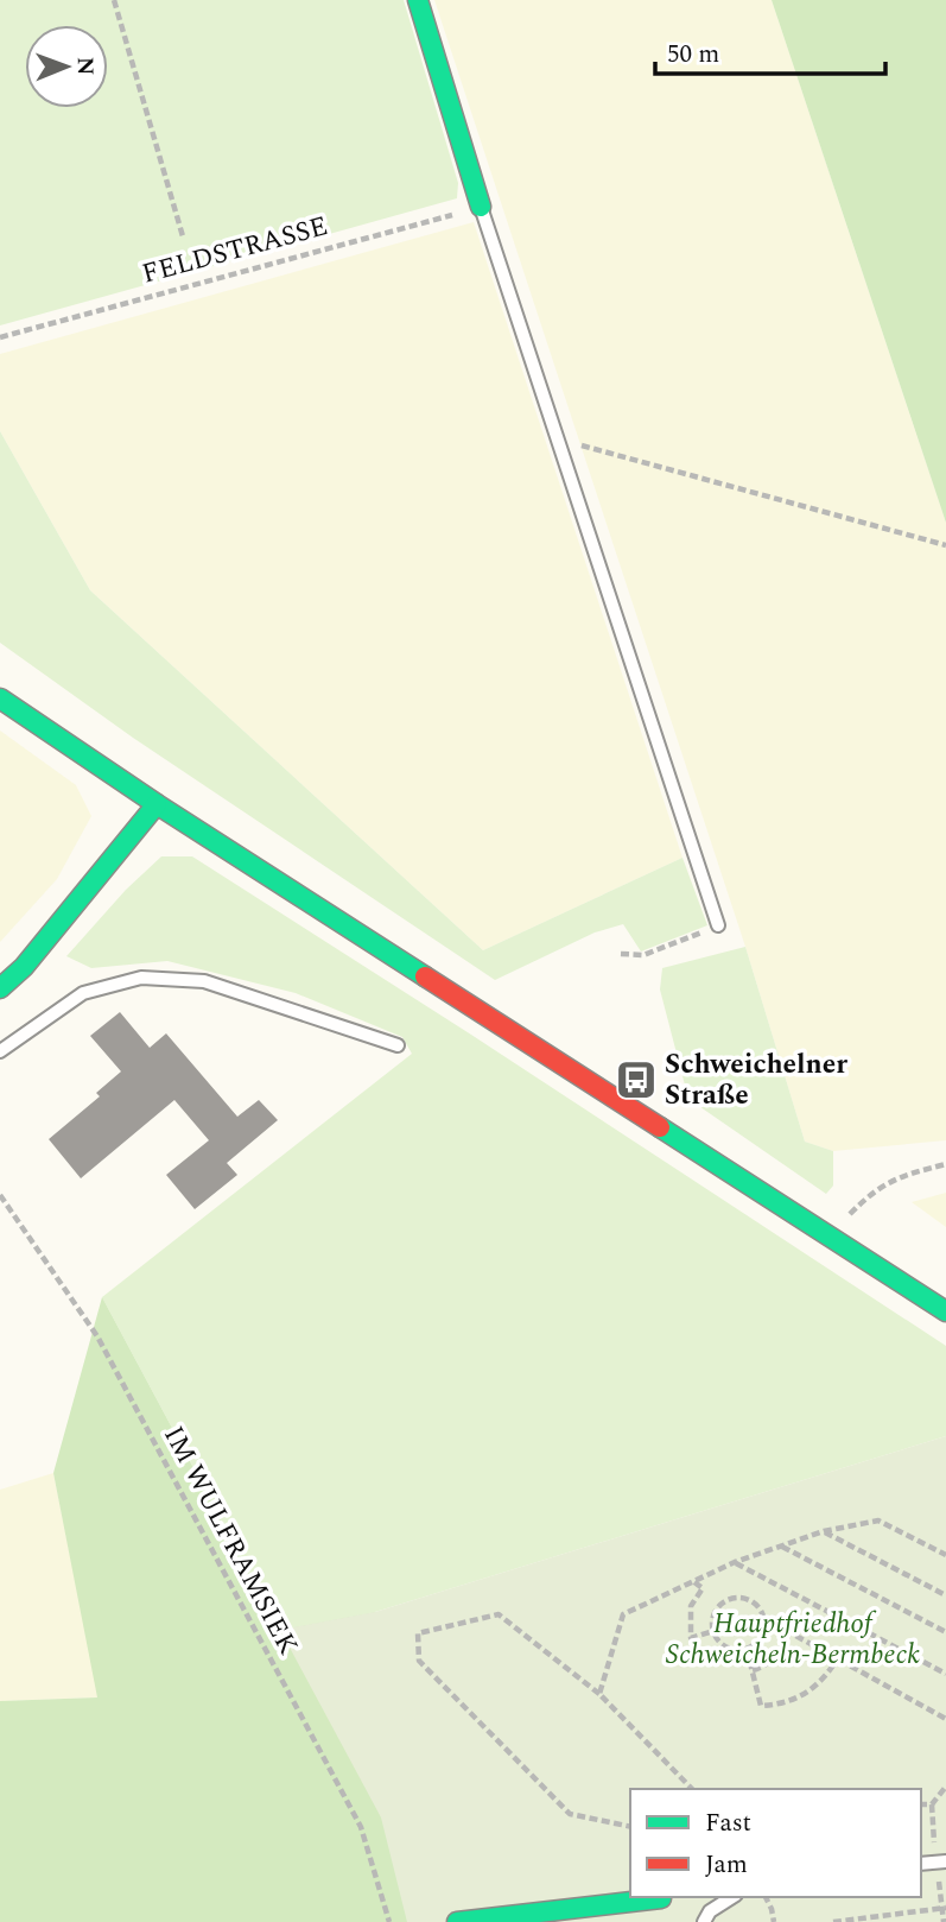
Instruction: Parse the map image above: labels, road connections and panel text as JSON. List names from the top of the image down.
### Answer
{
  "streets": {
    "path": ["FELDSTRASSE", "IM WULFRAMSIEK"]
  },
  "parks": ["Hauptfriedhof Schweicheln-Bermbeck"],
  "places": {
    "bus stop": ["Schweichelner Straße"]
  },
  "legend": ["Fast", "Jam"],
  "scale_bar": "50 m",
  "north": "right"
}
